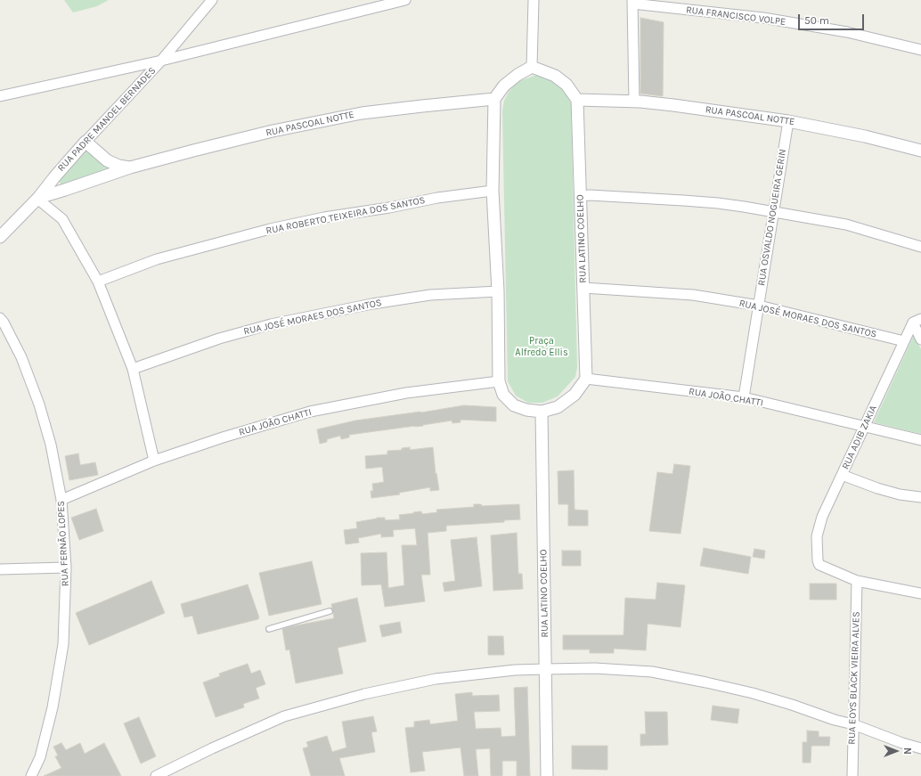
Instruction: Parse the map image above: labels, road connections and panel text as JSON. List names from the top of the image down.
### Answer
{
  "streets": {
    "street": [
      "RUA FRANCISCO VOLPE",
      "RUA PASCOAL NOTTE",
      "RUA PADRE MANOEL BERNADES",
      "RUA ROBERTO TEIXEIRA DOS SANTOS",
      "RUA OSVALDO NOGUEIRA GERIN",
      "RUA LATINO COELHO",
      "RUA JOSÉ MORAES DOS SANTOS",
      "RUA JOÃO CHATTI",
      "RUA ADIB ZAKIA",
      "RUA FERNÃO LOPES",
      "RUA EOYS BLACK VIEIRA ALVES"
    ]
  },
  "crossings": [
    ["RUA PASCOAL NOTTE", "RUA PADRE MANOEL BERNADES"],
    ["RUA PASCOAL NOTTE", "RUA OSVALDO NOGUEIRA GERIN"],
    ["RUA PASCOAL NOTTE", "RUA LATINO COELHO"],
    ["RUA OSVALDO NOGUEIRA GERIN", "RUA JOSÉ MORAES DOS SANTOS"],
    ["RUA OSVALDO NOGUEIRA GERIN", "RUA JOÃO CHATTI"],
    ["RUA LATINO COELHO", "RUA JOSÉ MORAES DOS SANTOS"],
    ["RUA LATINO COELHO", "RUA JOÃO CHATTI"],
    ["RUA JOSÉ MORAES DOS SANTOS", "RUA ADIB ZAKIA"],
    ["RUA JOÃO CHATTI", "RUA ADIB ZAKIA"],
    ["RUA JOÃO CHATTI", "RUA FERNÃO LOPES"],
    ["RUA ADIB ZAKIA", "RUA EOYS BLACK VIEIRA ALVES"]
  ],
  "parks": ["Praça Alfredo Ellis"],
  "scale_bar": "50 m",
  "north": "right"
}
